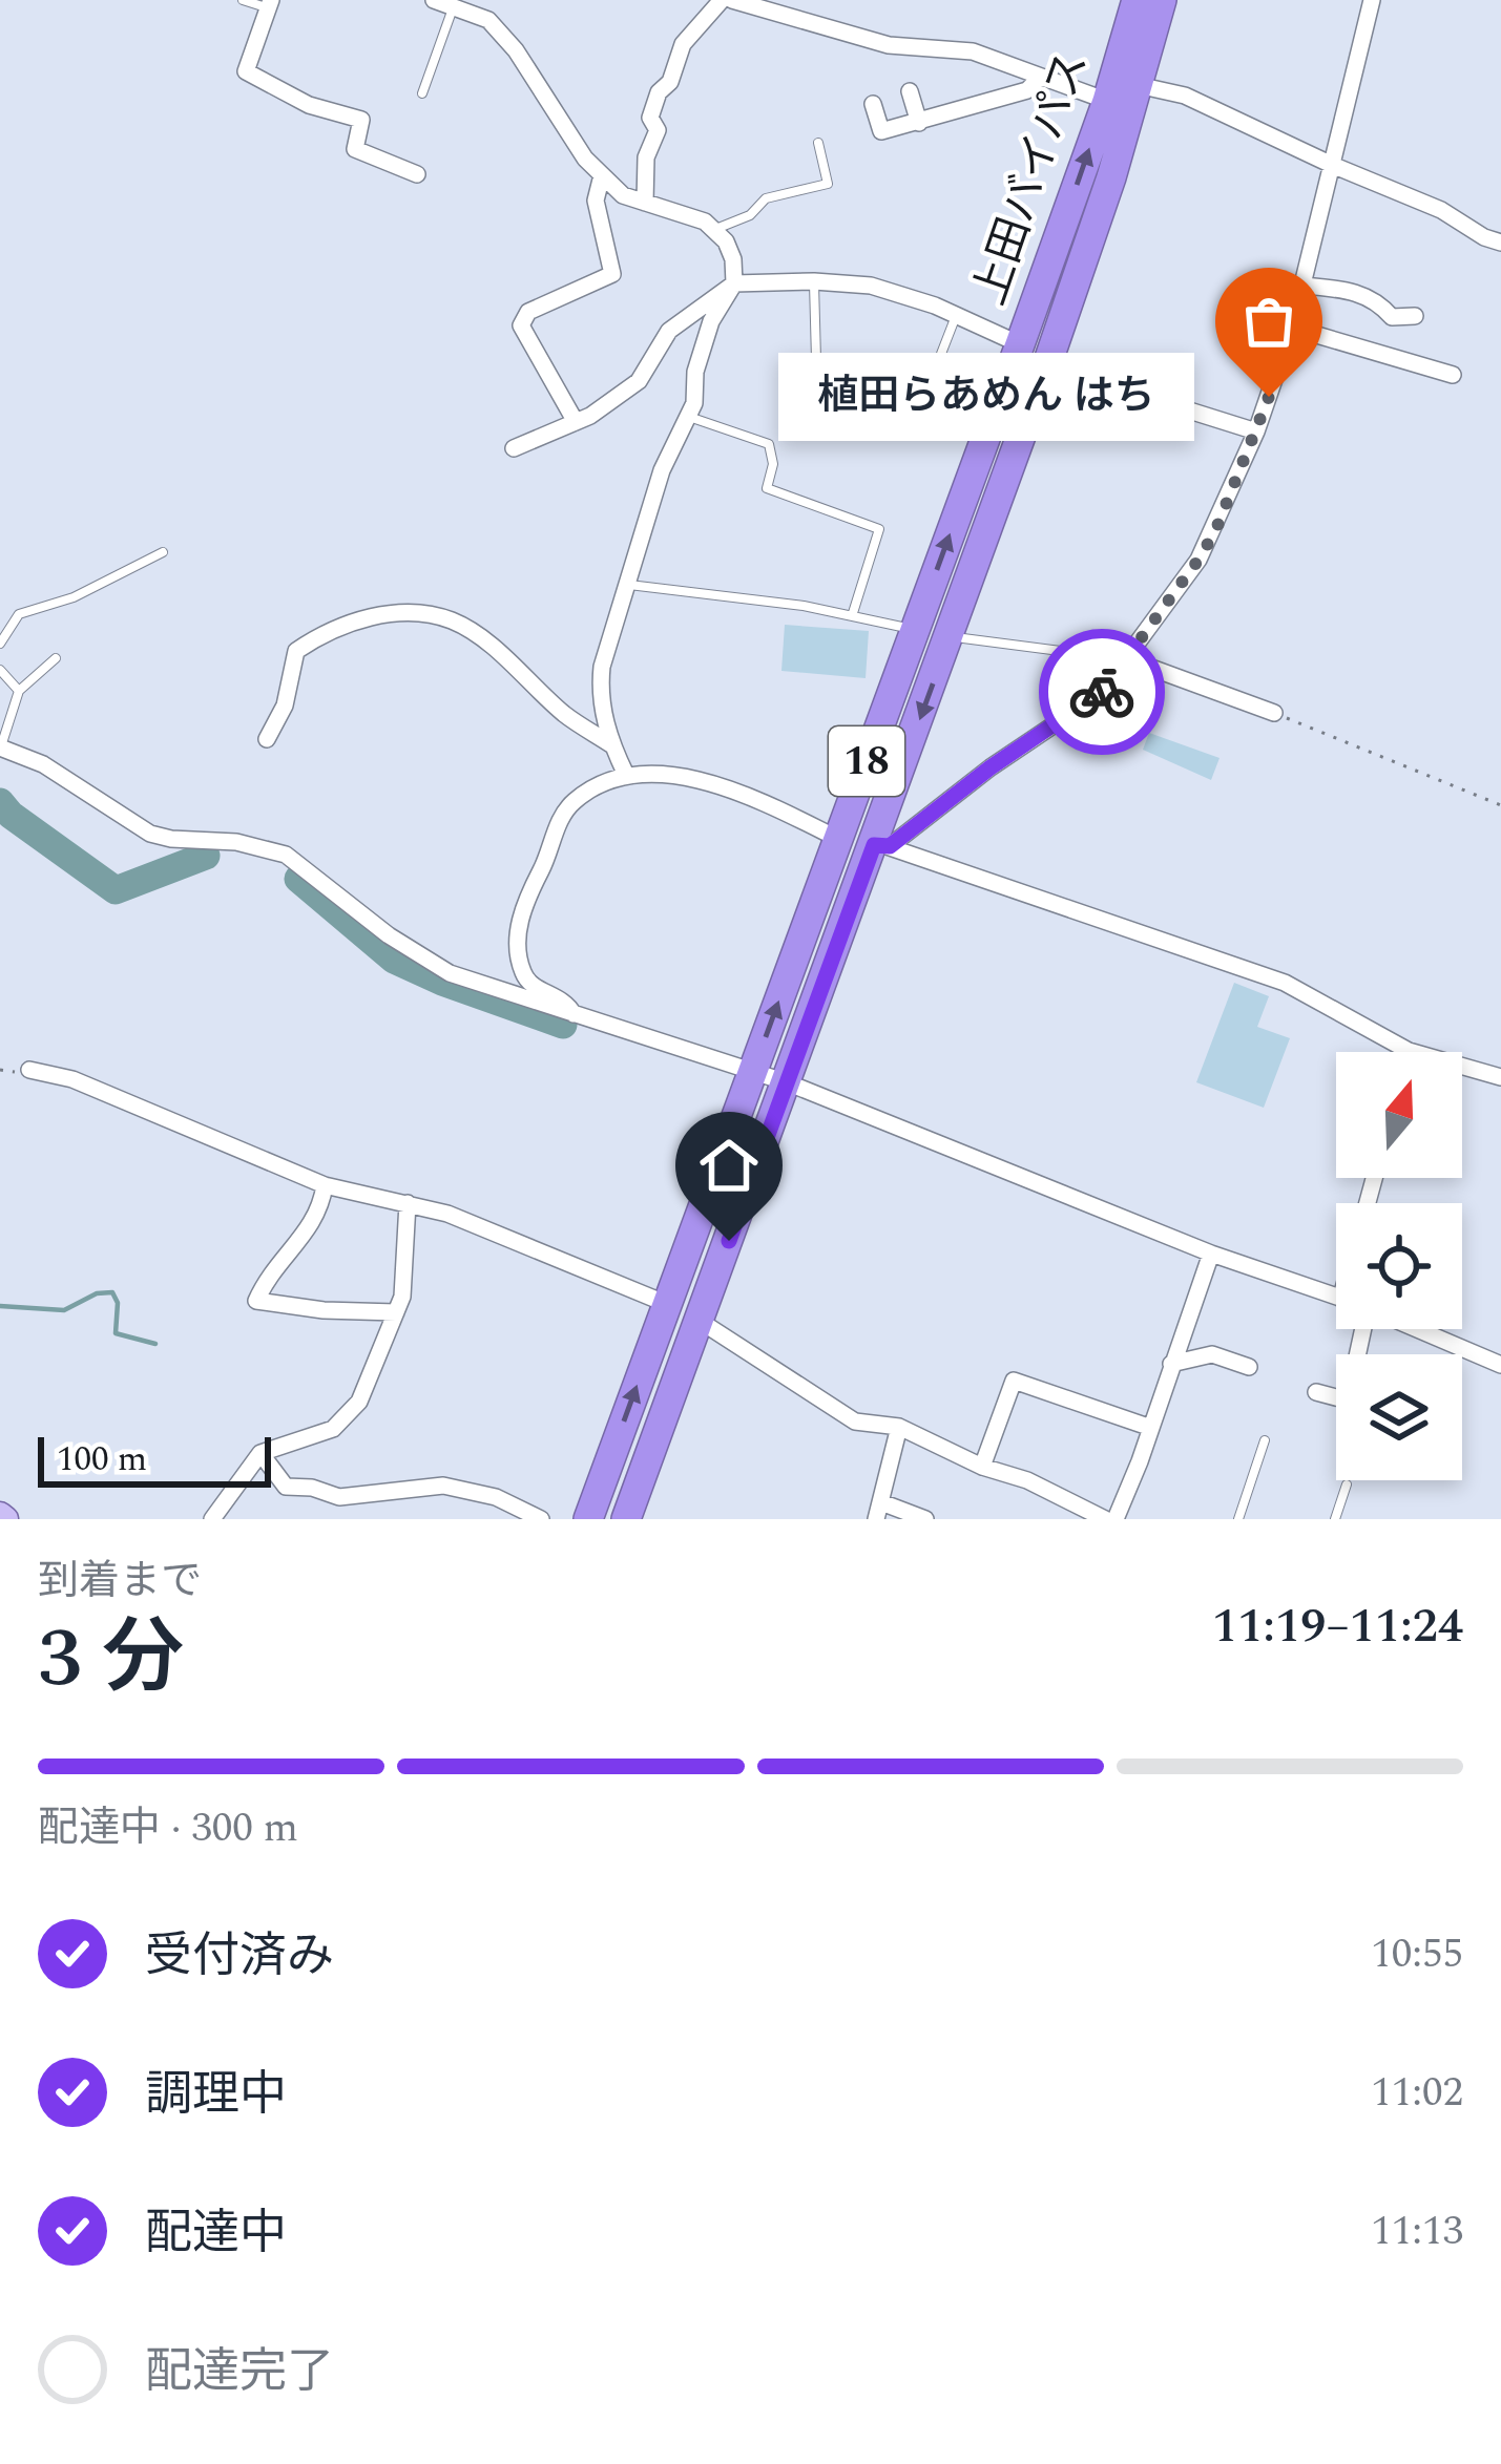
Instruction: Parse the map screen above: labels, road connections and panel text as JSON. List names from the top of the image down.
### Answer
{
  "streets": {
    "highway": ["上田バイパス", "18"]
  },
  "places": ["植田らあめん はち"],
  "scale_bar": "100 m",
  "north": "top",
  "page": {
    "bubble": "植田らあめん はち",
    "scale": "100 m",
    "heading": ["3 分", "到着まで", "11:19–11:24"],
    "bar": "配達中 · 300 m",
    "list": [
      ["受付済み", "10:55"],
      ["調理中", "11:02"],
      ["配達中", "11:13"],
      "配達完了"
    ]
  }
}
